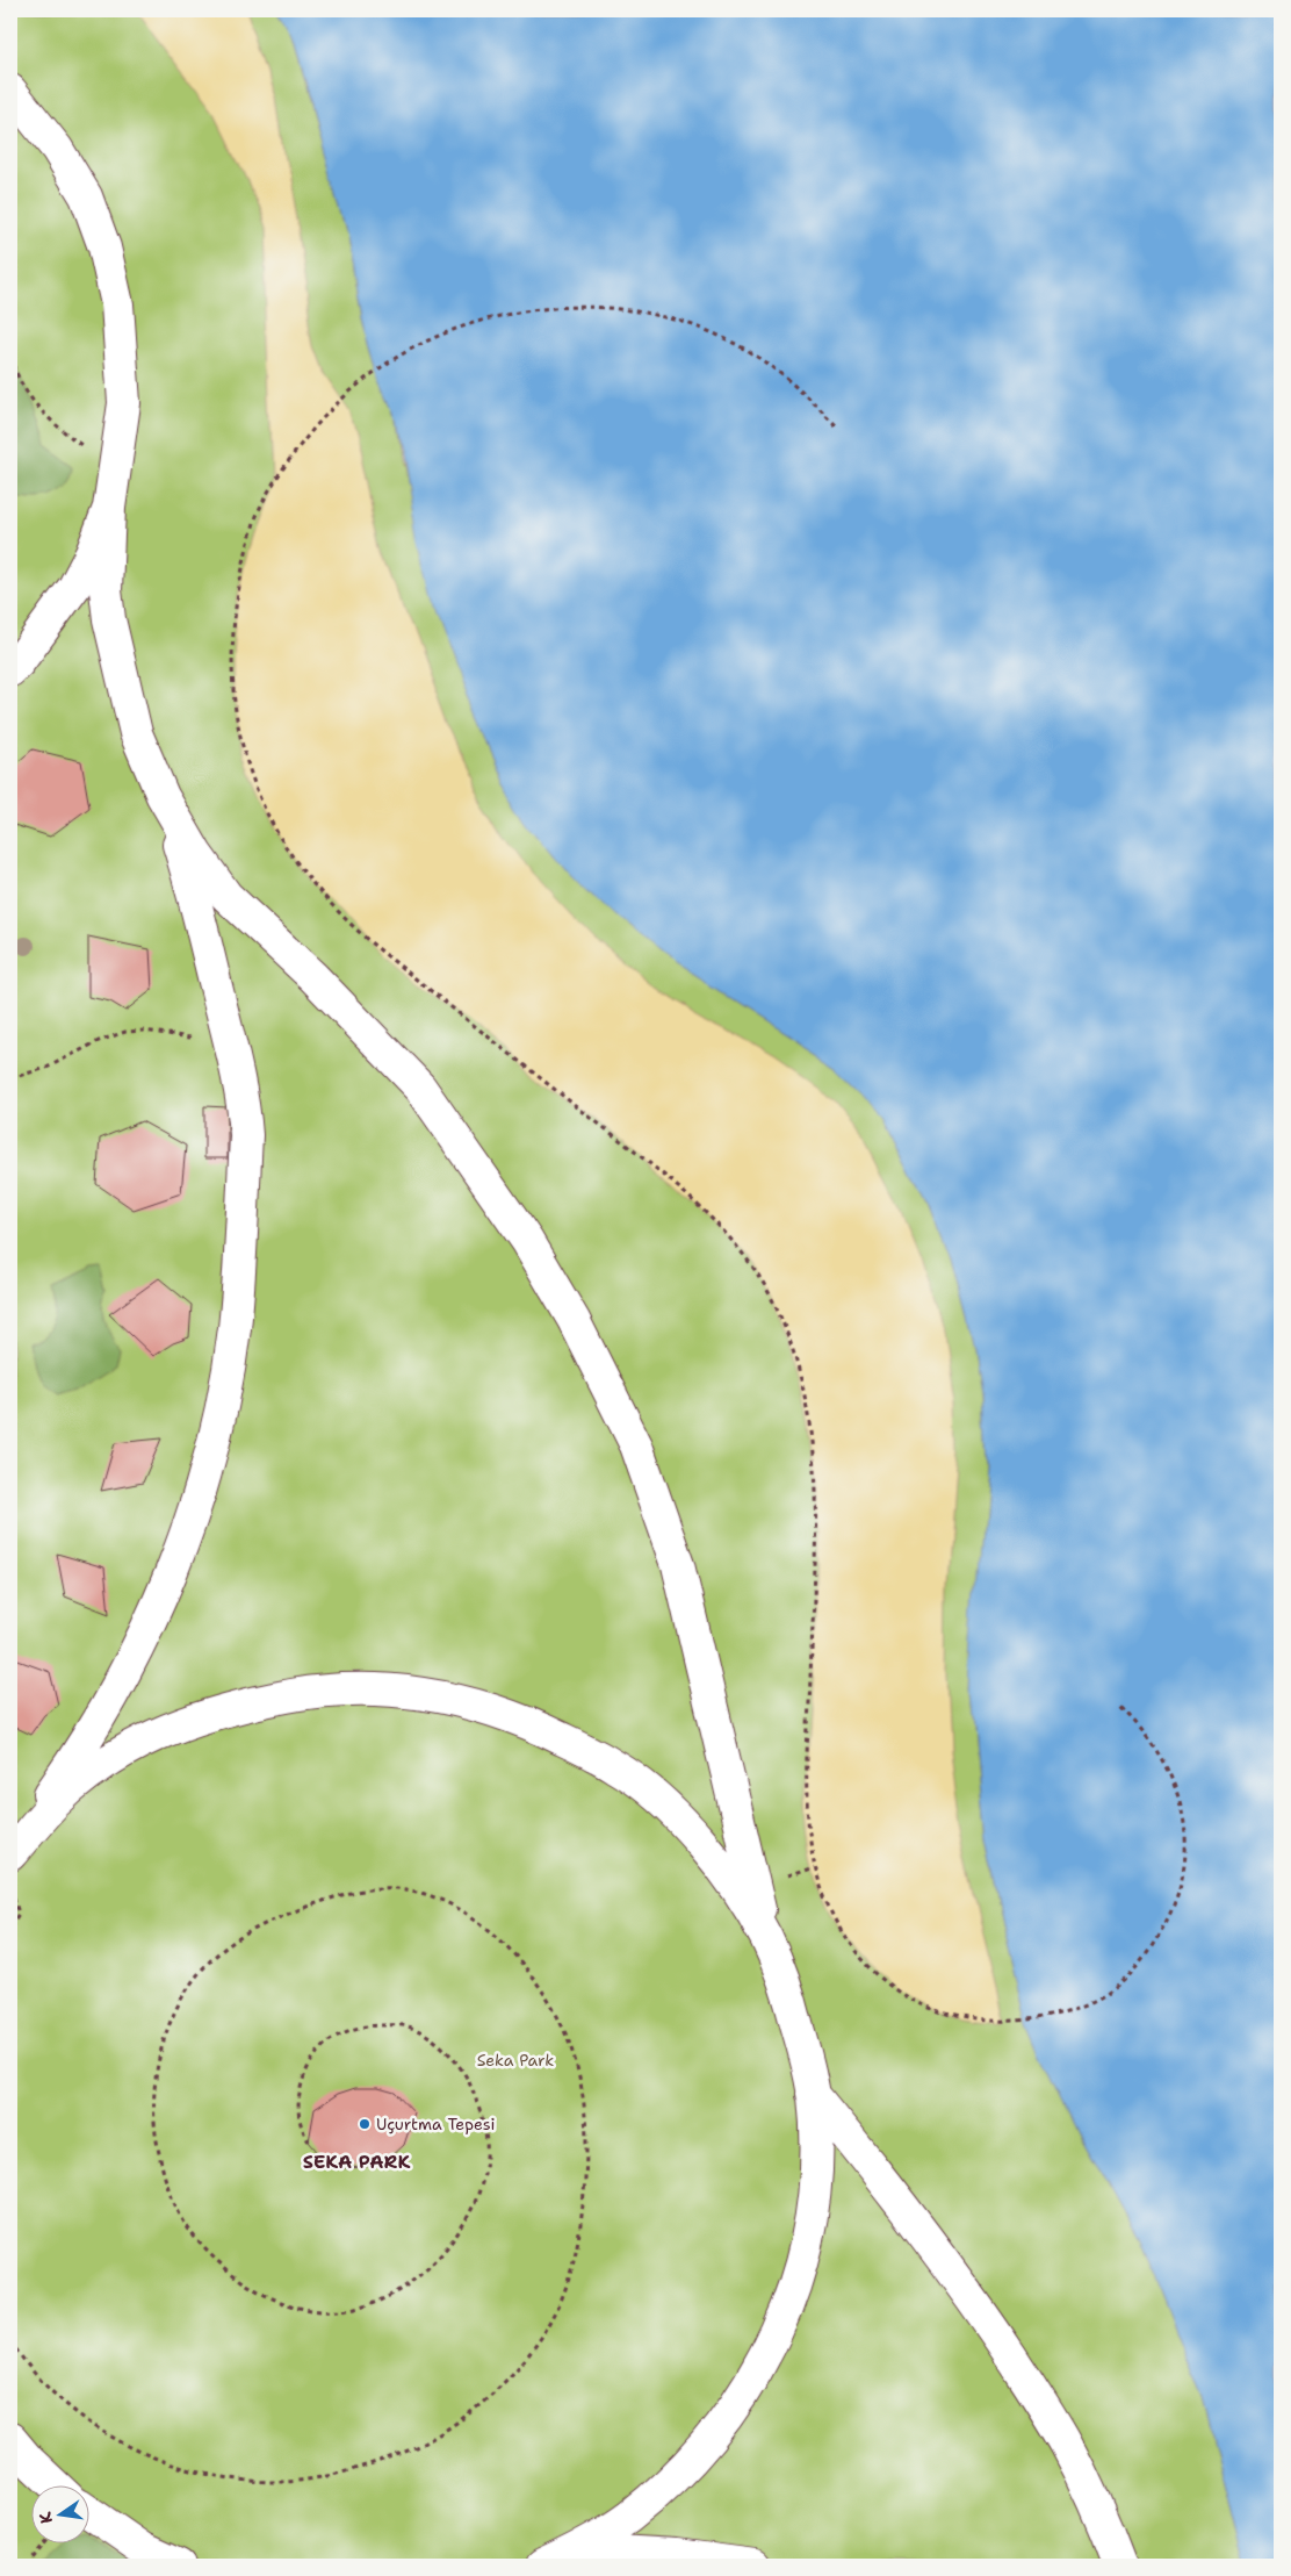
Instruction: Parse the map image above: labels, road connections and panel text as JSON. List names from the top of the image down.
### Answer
{
  "districts": ["SEKA PARK"],
  "parks": ["Seka Park"],
  "places": ["Uçurtma Tepesi"],
  "north": "left"
}
